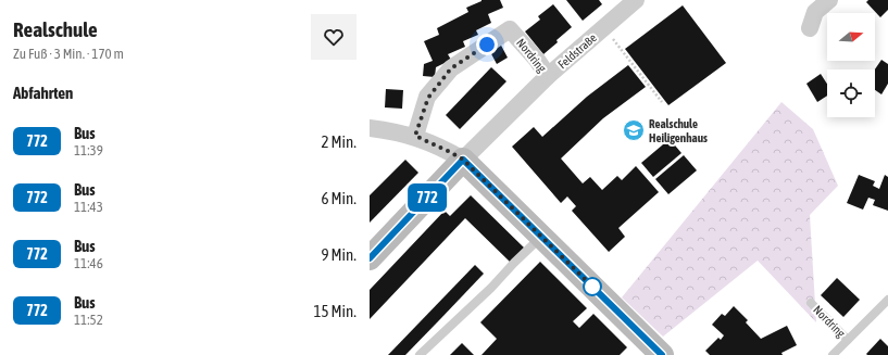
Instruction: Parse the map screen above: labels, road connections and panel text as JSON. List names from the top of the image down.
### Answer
{
  "streets": {
    "street": ["Feldstraße", "Nordring"]
  },
  "crossings": [
    ["Feldstraße", "Nordring"]
  ],
  "places": {
    "school or university": ["Realschule Heiligenhaus"]
  },
  "lines": ["bus line 772"],
  "north": "right",
  "page": {
    "heading": [
      ["Realschule", "Zu Fuß · 3 Min. · 170 m"],
      "Abfahrten"
    ],
    "on_map": "772",
    "list": [
      {
        "mark": "772",
        "name": "Bus",
        "note": "11:39",
        "value": "2 Min."
      },
      {
        "mark": "772",
        "name": "Bus",
        "note": "11:43",
        "value": "6 Min."
      },
      {
        "mark": "772",
        "name": "Bus",
        "note": "11:46",
        "value": "9 Min."
      },
      {
        "mark": "772",
        "name": "Bus",
        "note": "11:52",
        "value": "15 Min."
      }
    ]
  }
}
